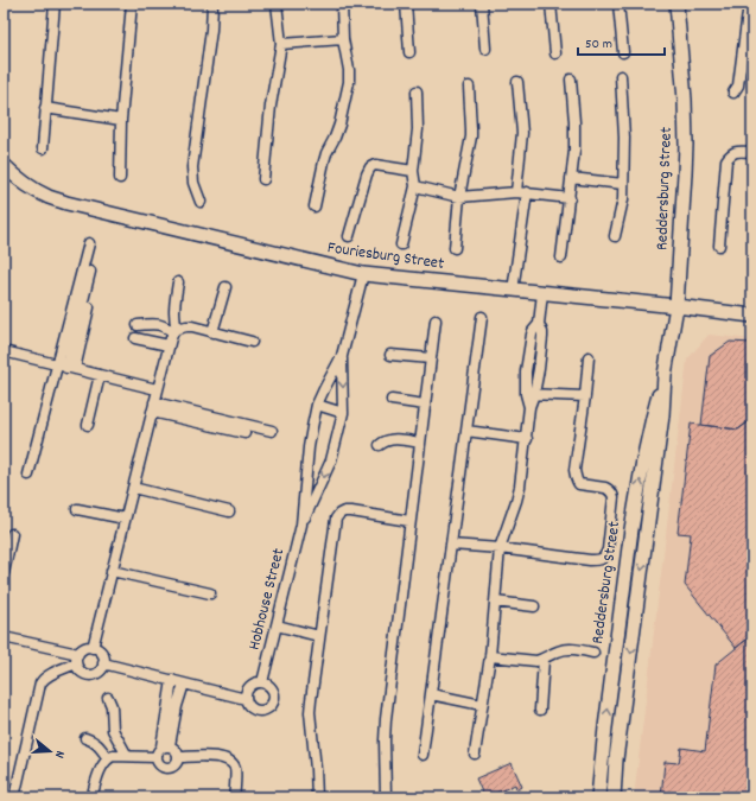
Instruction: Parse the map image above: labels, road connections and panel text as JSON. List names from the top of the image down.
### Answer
{
  "streets": {
    "street": ["Reddersburg Street", "Fouriesburg Street", "Hobhouse Street"]
  },
  "crossings": [
    ["Reddersburg Street", "Fouriesburg Street"],
    ["Fouriesburg Street", "Hobhouse Street"]
  ],
  "scale_bar": "50 m",
  "north": "right"
}
